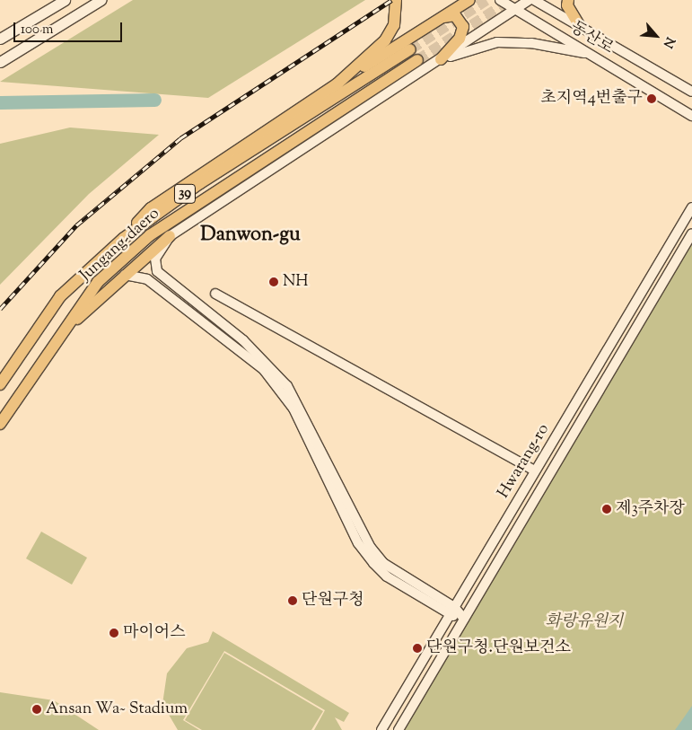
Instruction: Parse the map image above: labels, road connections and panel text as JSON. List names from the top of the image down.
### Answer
{
  "streets": {
    "main road": ["39", "Jungang-daero"],
    "street": ["동산로", "Hwarang-ro"]
  },
  "districts": ["Danwon-gu"],
  "parks": ["화랑유원지"],
  "places": [
    "초지역4번출구",
    "NH",
    "제3주차장",
    "단원구청",
    "마이어스",
    "단원구청.단원보건소",
    "Ansan Wa~ Stadium"
  ],
  "scale_bar": "100 m",
  "north": "bottom right"
}
